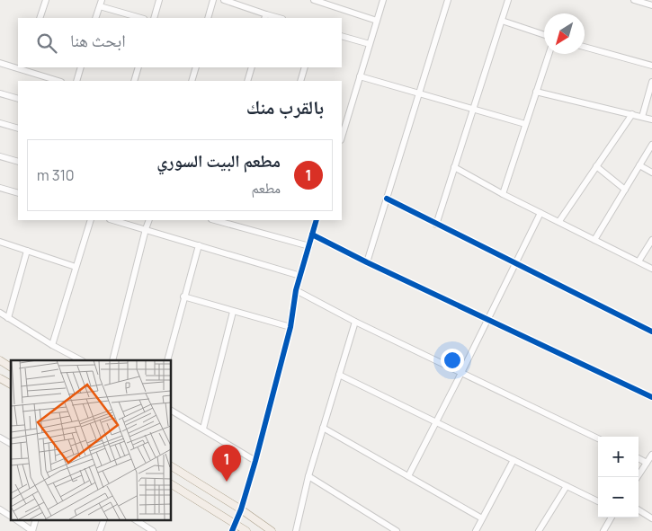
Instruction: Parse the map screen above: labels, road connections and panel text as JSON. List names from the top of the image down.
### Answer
{
  "north": "bottom left",
  "page": {
    "search": "ابحث هنا",
    "heading": "بالقرب منك",
    "list": [
      {
        "mark": "1",
        "name": "مطعم البيت السوري",
        "note": "مطعم",
        "value": "310 m"
      }
    ],
    "map_buttons": ["+", "−"],
    "pins": "1"
  }
}
